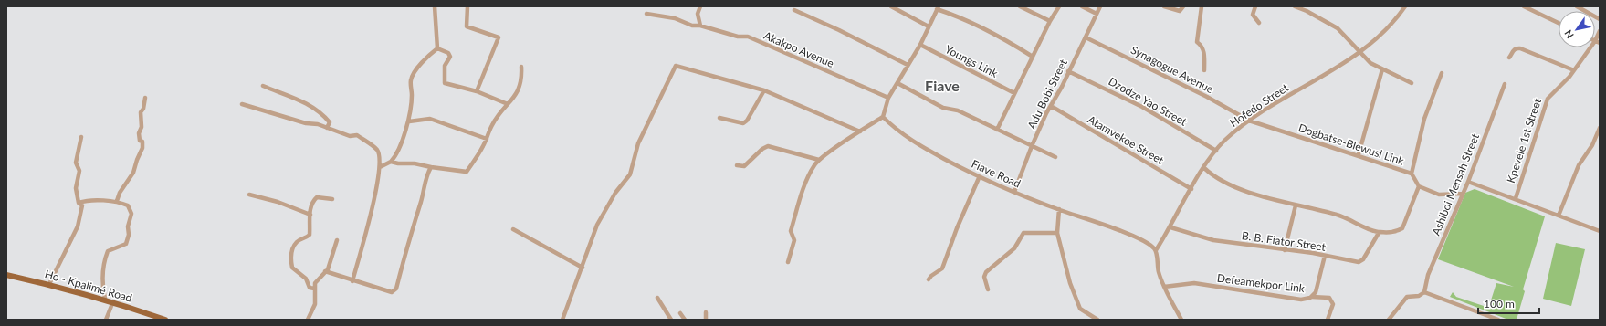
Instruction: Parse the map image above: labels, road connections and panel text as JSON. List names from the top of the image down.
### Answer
{
  "streets": {
    "main road": ["Ho - Kpalimé Road"],
    "street": [
      "Akakpo Avenue",
      "Youngs Link",
      "Synagogue Avenue",
      "Adu Bobi Street",
      "Dzodze Yao Street",
      "Hofedo Street",
      "Atamvekoe Street",
      "Kpevele 1st Street",
      "Dogbatse-Blewusi Link",
      "Fiave Road",
      "Ashiboi Mensah Street",
      "B. B. Fiator Street",
      "Defeamekpor Link"
    ]
  },
  "crossings": [
    ["Synagogue Avenue", "Adu Bobi Street"],
    ["Synagogue Avenue", "Hofedo Street"],
    ["Synagogue Avenue", "Dogbatse-Blewusi Link"],
    ["Adu Bobi Street", "Dzodze Yao Street"],
    ["Adu Bobi Street", "Atamvekoe Street"],
    ["Adu Bobi Street", "Fiave Road"],
    ["Dzodze Yao Street", "Hofedo Street"],
    ["Hofedo Street", "Atamvekoe Street"],
    ["Hofedo Street", "Dogbatse-Blewusi Link"],
    ["Hofedo Street", "Fiave Road"],
    ["Hofedo Street", "B. B. Fiator Street"],
    ["B. B. Fiator Street", "Defeamekpor Link"]
  ],
  "districts": ["Fiave"],
  "scale_bar": "100 m",
  "north": "bottom left"
}
